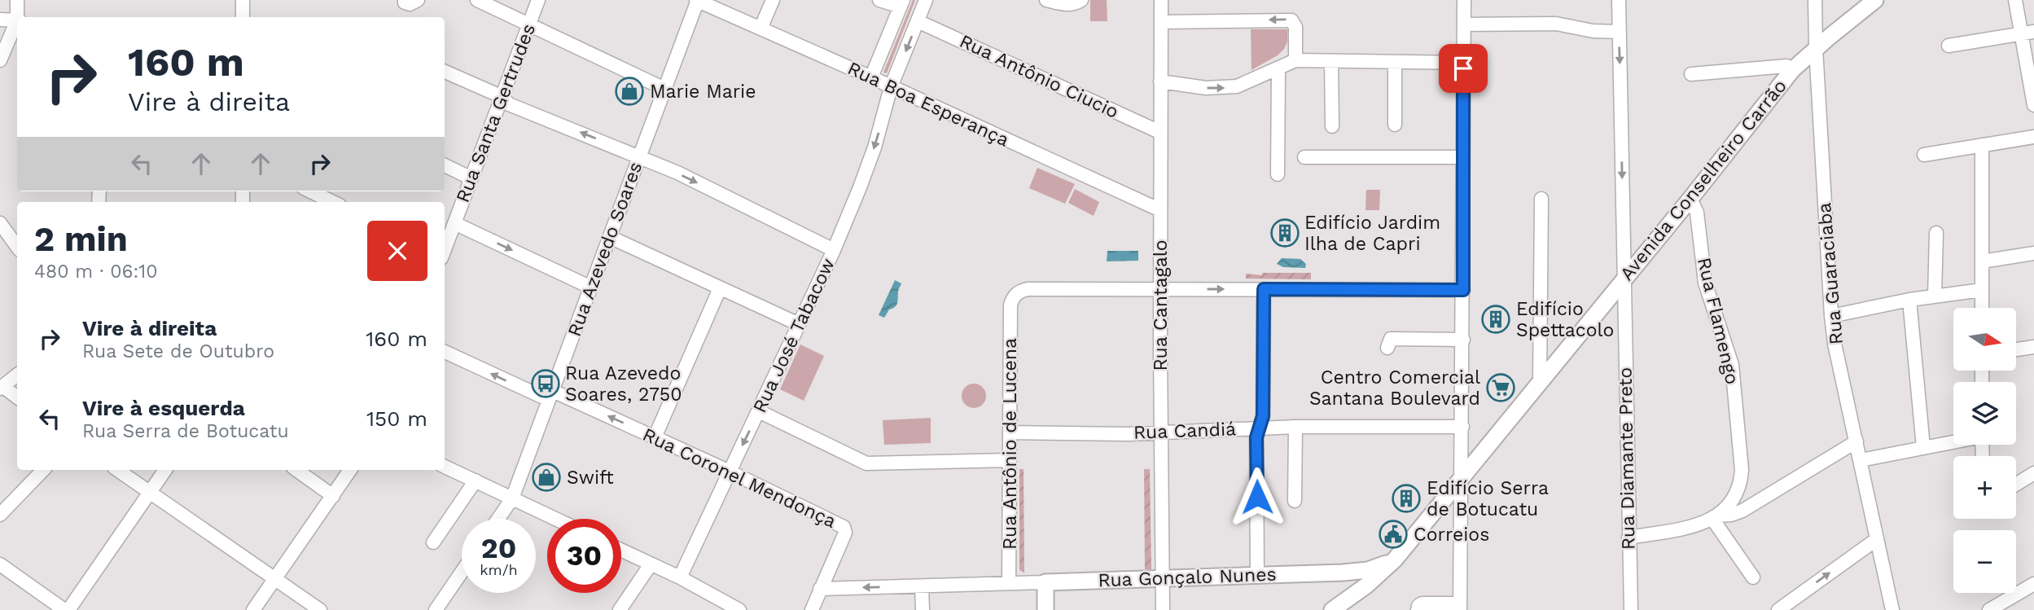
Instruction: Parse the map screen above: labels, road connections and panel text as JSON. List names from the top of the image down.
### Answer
{
  "streets": {
    "main road": ["Avenida Conselheiro Carrão", "Rua Gonçalo Nunes"],
    "street": [
      "Rua Antônio Ciucio",
      "Rua Boa Esperança",
      "Rua Santa Gertrudes",
      "Rua Azevedo Soares",
      "Rua Guaraciaba",
      "Rua Cantagalo",
      "Rua Flamengo",
      "Rua José Tabacow",
      "Rua Candiá",
      "Rua Antônio de Lucena",
      "Rua Diamante Preto",
      "Rua Coronel Mendonça"
    ]
  },
  "crossings": [
    ["Rua Antônio Ciucio", "Rua Cantagalo"],
    ["Rua Antônio Ciucio", "Rua José Tabacow"],
    ["Rua Boa Esperança", "Rua Azevedo Soares"],
    ["Rua Boa Esperança", "Rua Cantagalo"],
    ["Rua Boa Esperança", "Rua José Tabacow"],
    ["Avenida Conselheiro Carrão", "Rua Guaraciaba"],
    ["Avenida Conselheiro Carrão", "Rua Flamengo"],
    ["Avenida Conselheiro Carrão", "Rua Diamante Preto"],
    ["Avenida Conselheiro Carrão", "Rua Gonçalo Nunes"],
    ["Rua Azevedo Soares", "Rua Coronel Mendonça"],
    ["Rua Cantagalo", "Rua Candiá"],
    ["Rua Cantagalo", "Rua Antônio de Lucena"],
    ["Rua Cantagalo", "Rua Gonçalo Nunes"],
    ["Rua José Tabacow", "Rua Coronel Mendonça"],
    ["Rua Candiá", "Rua Antônio de Lucena"],
    ["Rua Antônio de Lucena", "Rua Gonçalo Nunes"],
    ["Rua Coronel Mendonça", "Rua Gonçalo Nunes"]
  ],
  "places": {
    "shop": ["Marie Marie", "Swift"],
    "building": ["Edifício Jardim Ilha de Capri", "Edifício Spettacolo", "Edifício Serra de Botucatu"],
    "bus stop": ["Rua Azevedo Soares, 2750"],
    "supermarket": ["Centro Comercial Santana Boulevard"],
    "public building": ["Correios"]
  },
  "north": "right",
  "page": {
    "turn": ["160 m", "Vire à direita"],
    "heading": ["2 min", "480 m · 06:10"],
    "list": [
      {
        "name": "Vire à direita",
        "note": "Rua Sete de Outubro",
        "value": "160 m"
      },
      {
        "name": "Vire à esquerda",
        "note": "Rua Serra de Botucatu",
        "value": "150 m"
      }
    ],
    "map_buttons": ["+", "−"],
    "speed": "20 km/h",
    "limit": "30"
  }
}
